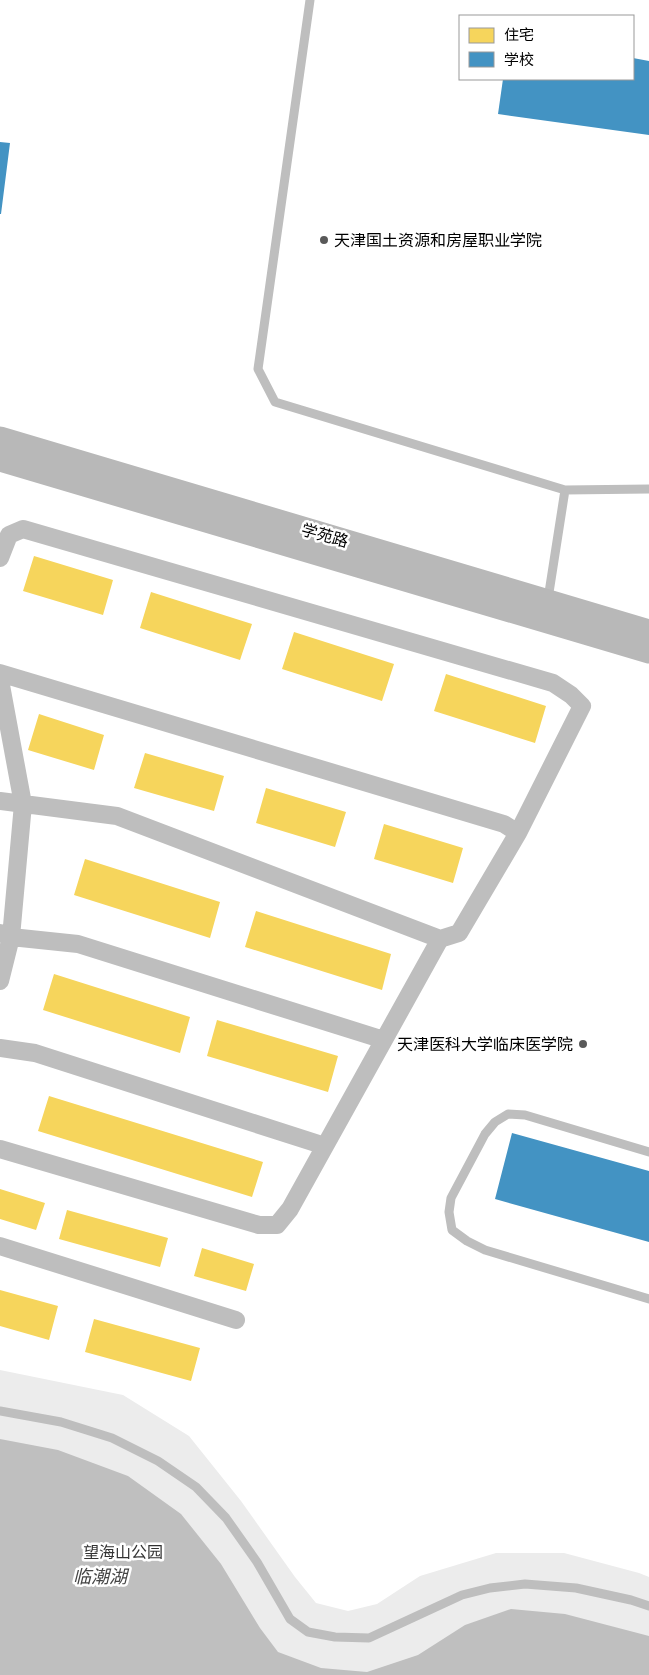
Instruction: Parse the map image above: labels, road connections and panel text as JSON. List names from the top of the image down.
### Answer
{
  "streets": {
    "street": ["学苑路"]
  },
  "water": ["临潮湖"],
  "parks": ["望海山公园"],
  "places": ["天津国土资源和房屋职业学院", "天津医科大学临床医学院"],
  "legend": ["住宅", "学校"]
}
